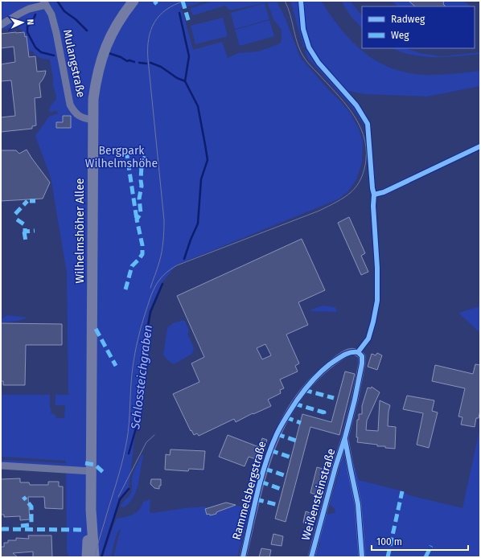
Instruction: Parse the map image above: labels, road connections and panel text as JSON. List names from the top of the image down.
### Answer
{
  "streets": {
    "main road": ["Wilhelmshöher Allee"],
    "street": ["Mulangstraße", "Rammelsbergstraße", "Weißensteinstraße"]
  },
  "crossings": [
    ["Mulangstraße", "Wilhelmshöher Allee"],
    ["Rammelsbergstraße", "Weißensteinstraße"]
  ],
  "water": ["Schlossteichgraben"],
  "parks": ["Bergpark Wilhelmshöhe"],
  "legend": ["Radweg", "Weg"],
  "scale_bar": "100 m",
  "north": "right"
}
